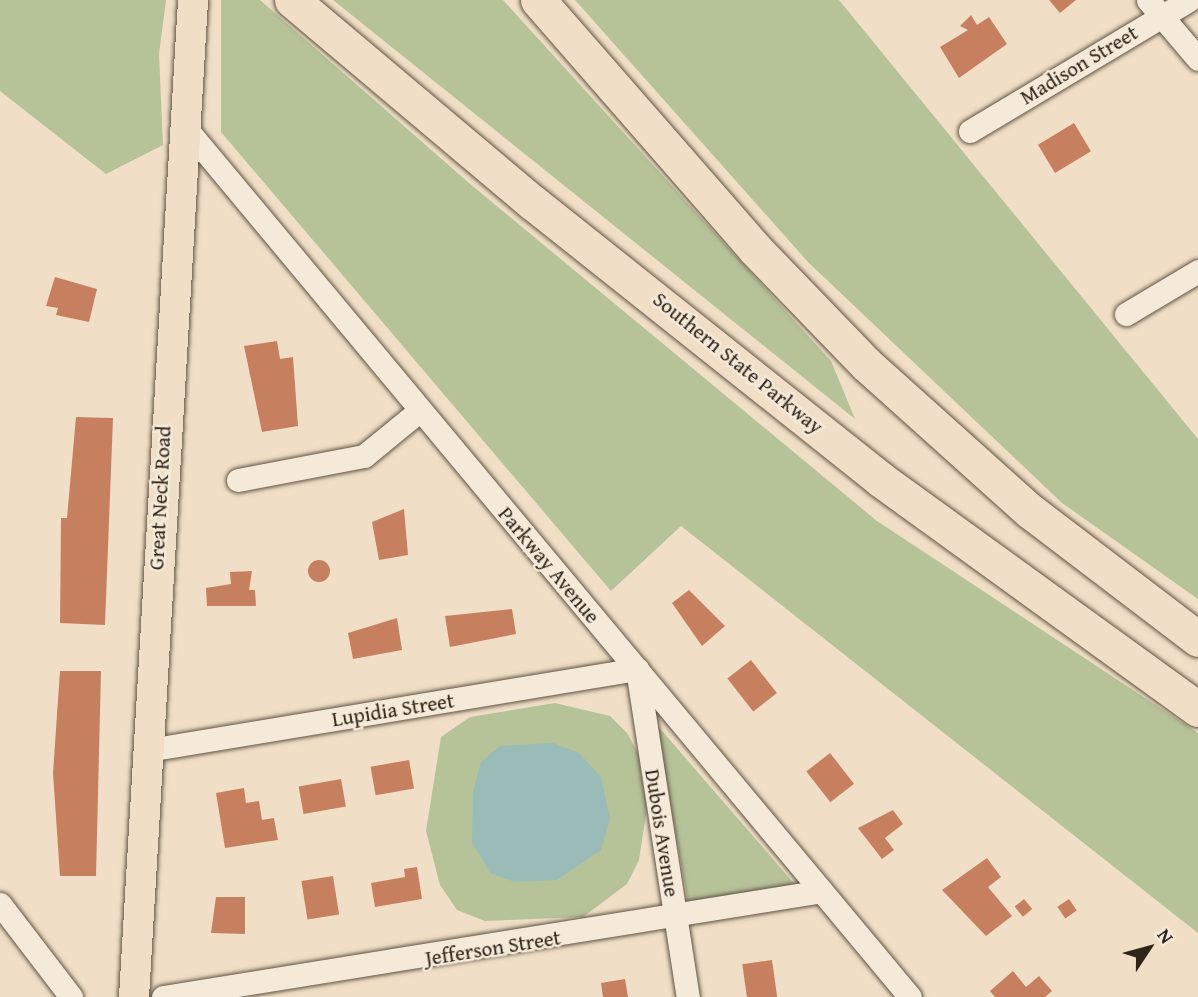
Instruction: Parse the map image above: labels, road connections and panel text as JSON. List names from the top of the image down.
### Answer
{
  "streets": {
    "highway": ["Southern State Parkway"],
    "main road": ["Great Neck Road"],
    "street": [
      "Madison Street",
      "Parkway Avenue",
      "Lupidia Street",
      "Dubois Avenue",
      "Jefferson Street"
    ]
  },
  "crossings": [
    ["Great Neck Road", "Parkway Avenue"],
    ["Great Neck Road", "Lupidia Street"],
    ["Parkway Avenue", "Lupidia Street"],
    ["Parkway Avenue", "Dubois Avenue"],
    ["Parkway Avenue", "Jefferson Street"],
    ["Lupidia Street", "Dubois Avenue"],
    ["Dubois Avenue", "Jefferson Street"]
  ],
  "north": "top right"
}
